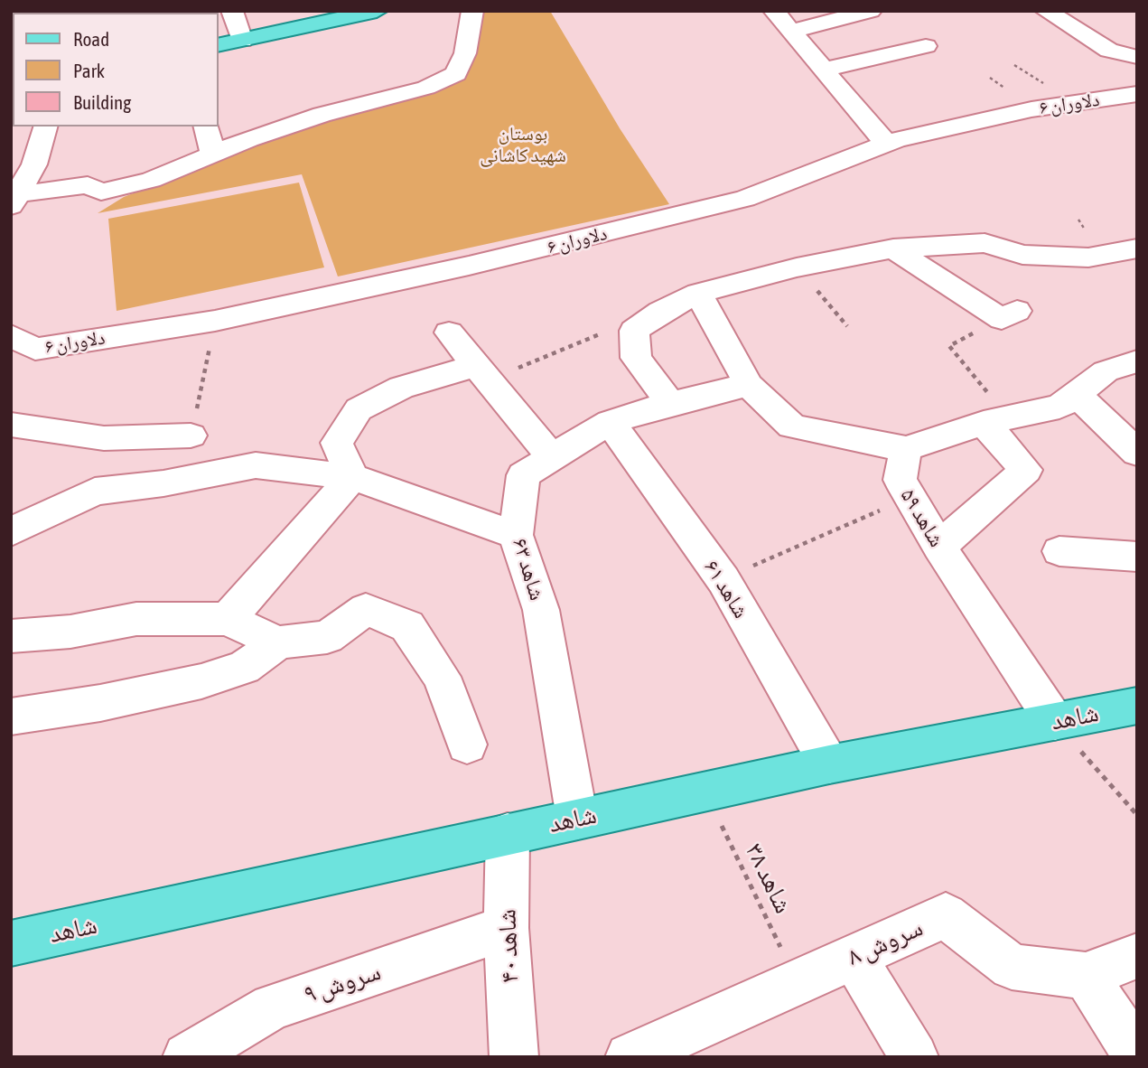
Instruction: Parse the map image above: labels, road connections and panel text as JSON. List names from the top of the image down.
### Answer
{
  "streets": {
    "main road": ["شاهد"],
    "street": [
      "دلاوران ۶",
      "شاهد ۵۹",
      "شاهد ۶۳",
      "شاهد ۶۱",
      "سروش ۸",
      "شاهد ۴۰",
      "سروش ۹"
    ],
    "path": ["شاهد ۳۸"]
  },
  "crossings": [
    ["شاهد ۵۹", "شاهد"],
    ["شاهد ۶۳", "شاهد"],
    ["شاهد ۶۱", "شاهد"],
    ["شاهد", "شاهد ۳۸"],
    ["شاهد", "شاهد ۴۰"],
    ["شاهد ۳۸", "سروش ۸"],
    ["شاهد ۴۰", "سروش ۹"]
  ],
  "parks": ["بوستان شهید کاشانی"],
  "legend": ["Road", "Park", "Building"]
}
